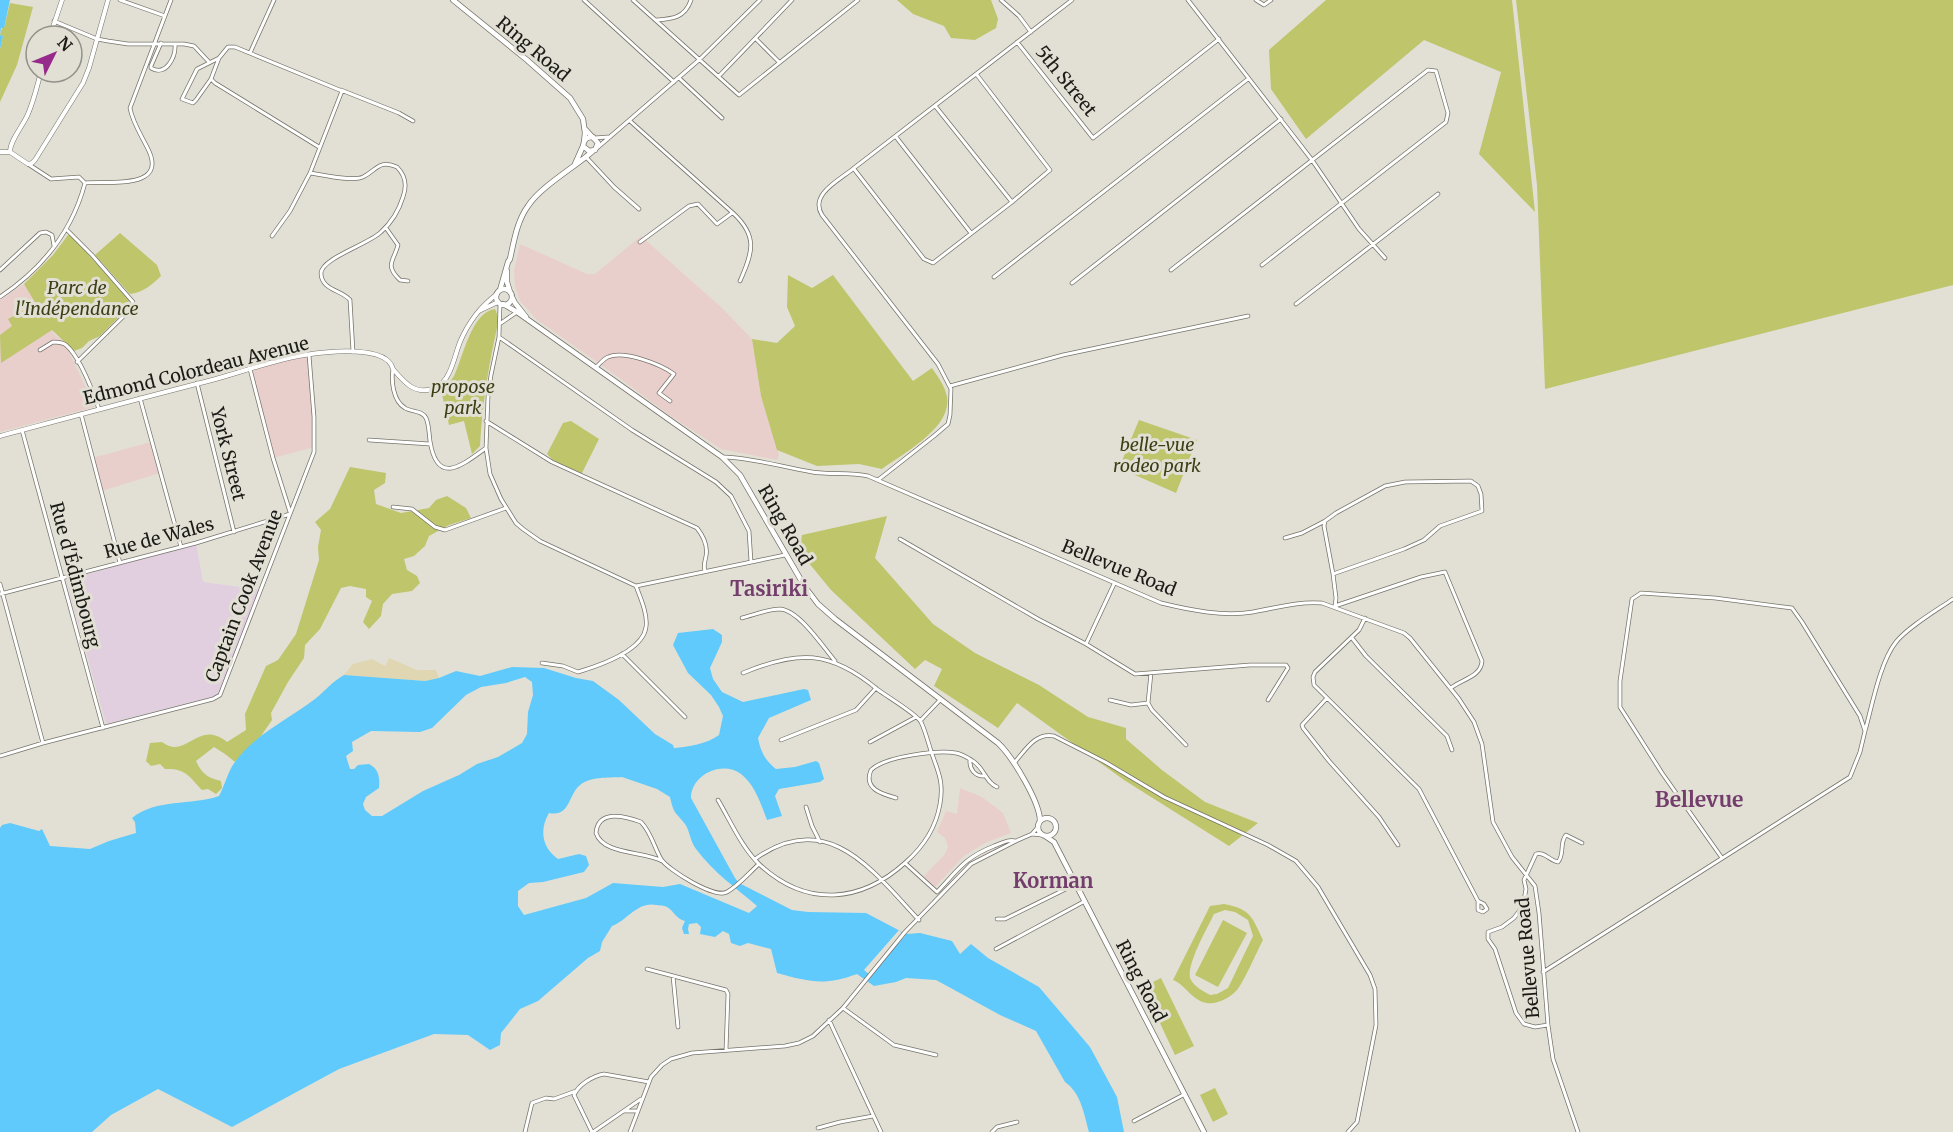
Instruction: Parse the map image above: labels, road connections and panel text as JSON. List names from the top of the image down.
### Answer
{
  "streets": {
    "main road": ["Ring Road"],
    "street": [
      "5th Street",
      "Edmond Colordeau Avenue",
      "York Street",
      "Rue de Wales",
      "Bellevue Road",
      "Rue d'Édimbourg",
      "Captain Cook Avenue"
    ]
  },
  "crossings": [
    ["Ring Road", "Bellevue Road"],
    ["Edmond Colordeau Avenue", "York Street"],
    ["Edmond Colordeau Avenue", "Rue d'Édimbourg"],
    ["Edmond Colordeau Avenue", "Captain Cook Avenue"],
    ["York Street", "Rue de Wales"],
    ["Rue de Wales", "Rue d'Édimbourg"],
    ["Rue de Wales", "Captain Cook Avenue"],
    ["Rue d'Édimbourg", "Captain Cook Avenue"]
  ],
  "districts": ["Tasiriki", "Bellevue", "Korman"],
  "parks": ["Parc de l'Indépendance", "propose park", "belle-vue rodeo park"],
  "north": "top right"
}
